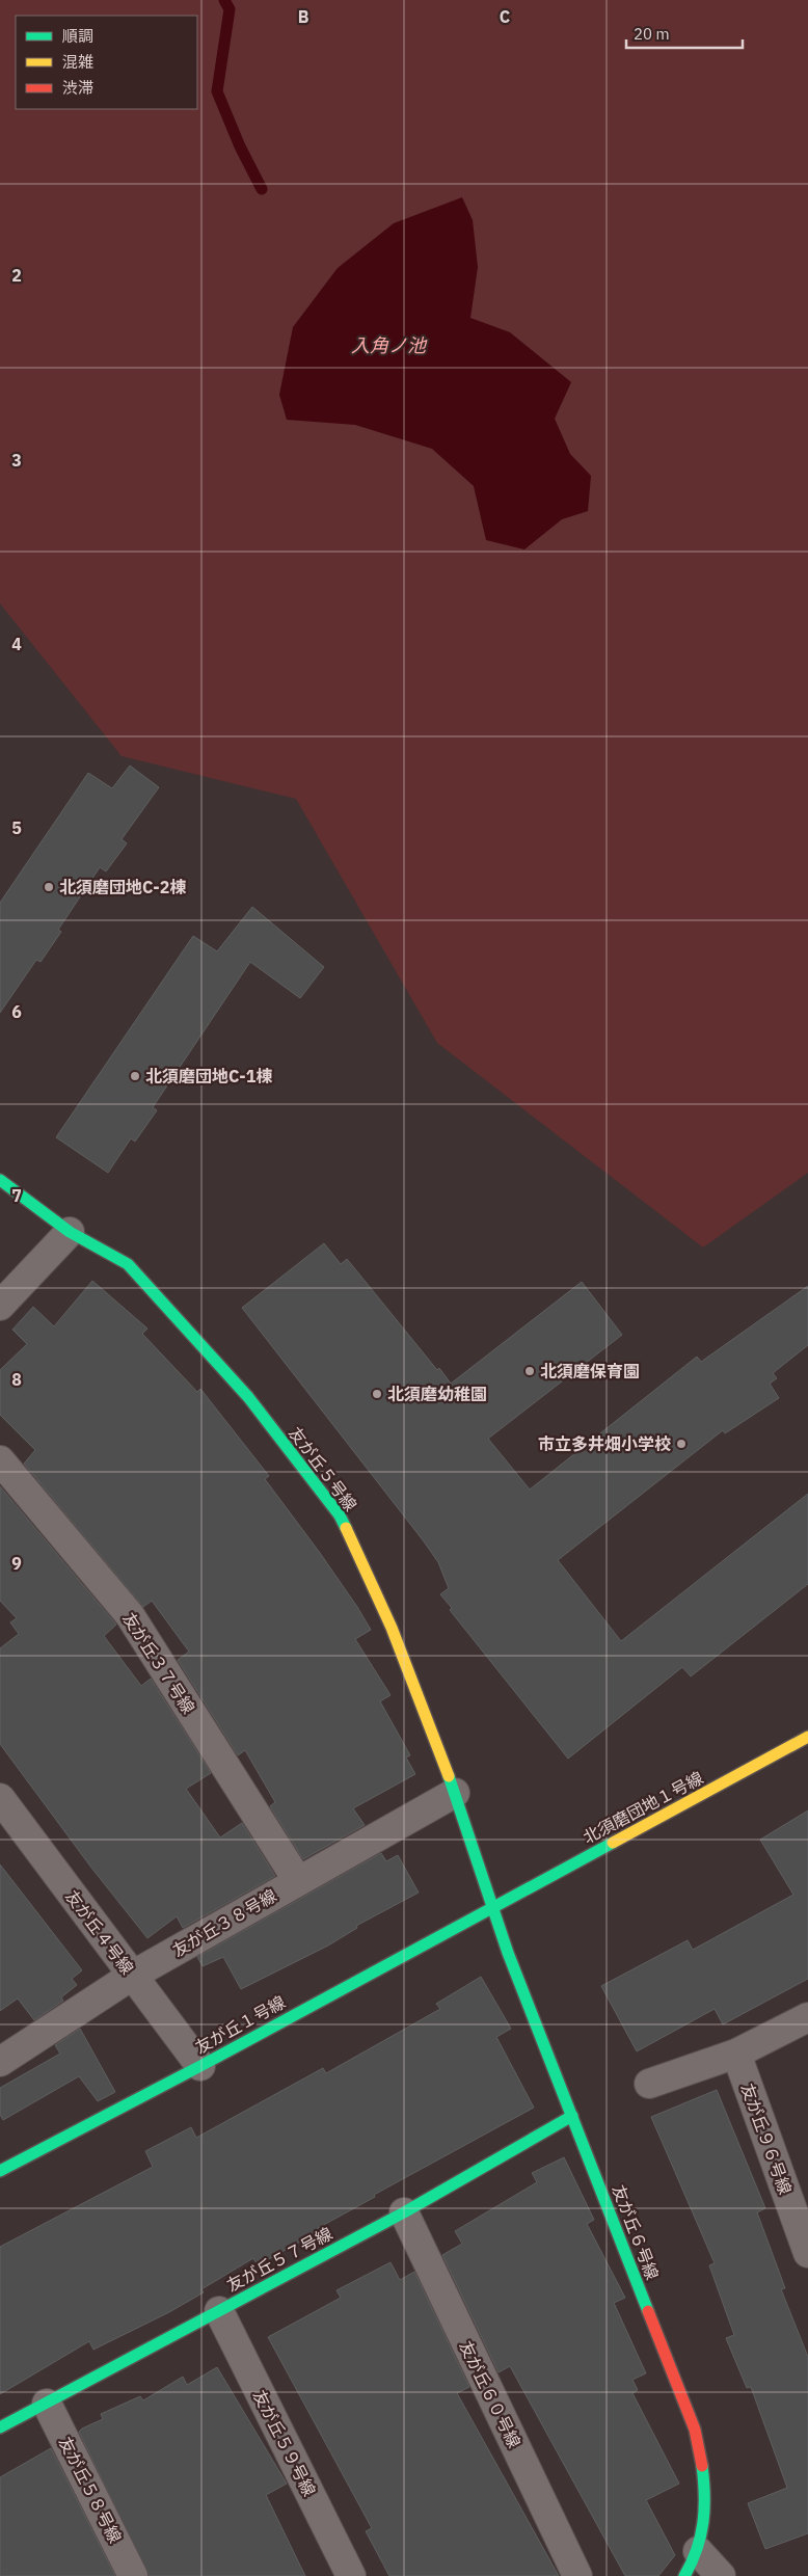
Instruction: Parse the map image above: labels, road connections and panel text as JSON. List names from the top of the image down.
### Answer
{
  "streets": {
    "street": [
      "友が丘５号線",
      "友が丘３７号線",
      "北須磨団地１号線",
      "友が丘３８号線",
      "友が丘４号線",
      "友が丘１号線",
      "友が丘９６号線",
      "友が丘６号線",
      "友が丘５７号線",
      "友が丘６０号線",
      "友が丘５９号線",
      "友が丘５８号線"
    ]
  },
  "crossings": [
    ["友が丘５号線", "北須磨団地１号線"],
    ["友が丘５号線", "友が丘３８号線"],
    ["友が丘５号線", "友が丘１号線"],
    ["友が丘５号線", "友が丘６号線"],
    ["友が丘３７号線", "友が丘３８号線"],
    ["北須磨団地１号線", "友が丘１号線"],
    ["北須磨団地１号線", "友が丘６号線"],
    ["友が丘３８号線", "友が丘４号線"],
    ["友が丘４号線", "友が丘１号線"],
    ["友が丘１号線", "友が丘６号線"],
    ["友が丘６号線", "友が丘５７号線"],
    ["友が丘５７号線", "友が丘６０号線"],
    ["友が丘５７号線", "友が丘５９号線"],
    ["友が丘５７号線", "友が丘５８号線"]
  ],
  "water": ["入角ノ池"],
  "places": [
    "北須磨団地C-2棟",
    "北須磨団地C-1棟",
    "北須磨保育園",
    "北須磨幼稚園",
    "市立多井畑小学校"
  ],
  "legend": ["順調", "混雑", "渋滞"],
  "scale_bar": "20 m",
  "grid": {
    "columns": ["B", "C"],
    "rows": [
      "2",
      "3",
      "4",
      "5",
      "6",
      "7",
      "8",
      "9"
    ]
  }
}
